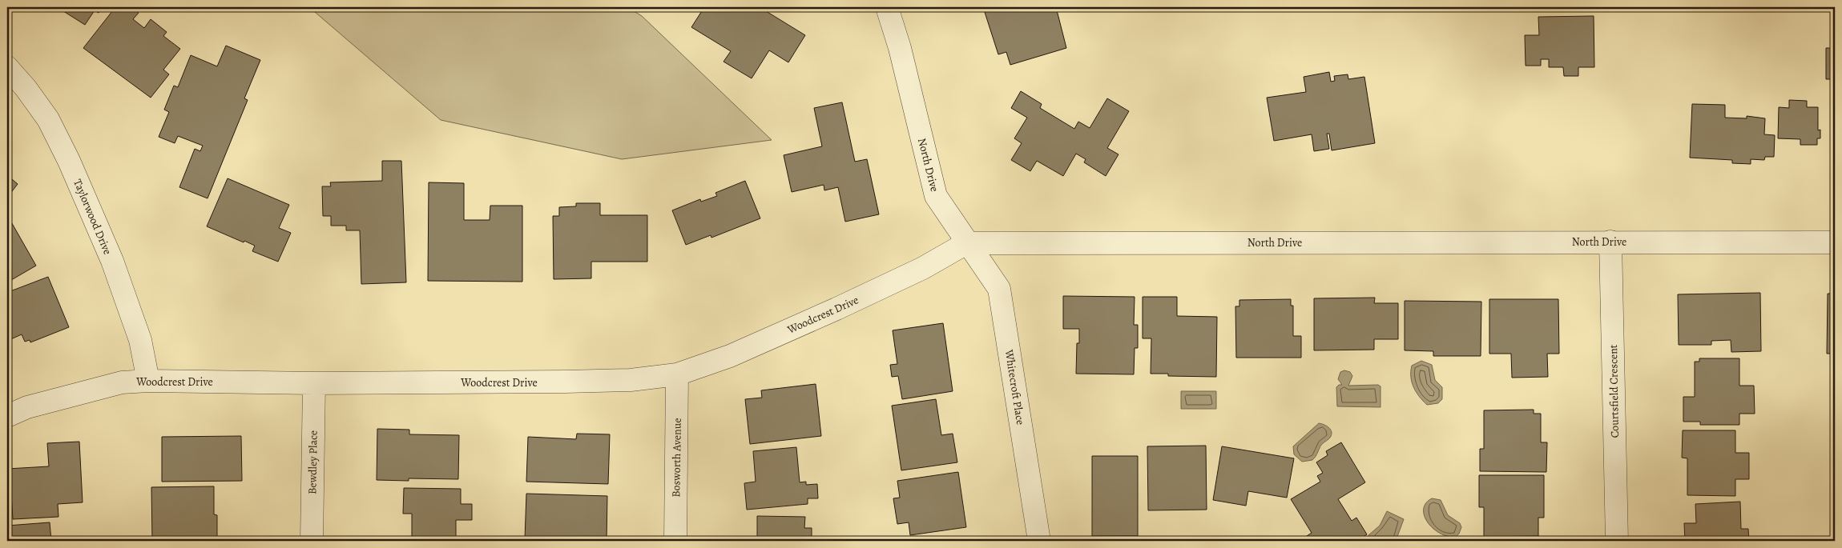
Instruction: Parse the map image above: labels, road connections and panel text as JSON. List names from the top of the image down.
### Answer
{
  "streets": {
    "street": [
      "North Drive",
      "Taylorwood Drive",
      "Woodcrest Drive",
      "Whitecroft Place",
      "Courtsfield Crescent",
      "Bosworth Avenue",
      "Bewdley Place"
    ]
  },
  "crossings": [
    ["North Drive", "Woodcrest Drive"],
    ["North Drive", "Whitecroft Place"],
    ["North Drive", "Courtsfield Crescent"],
    ["Taylorwood Drive", "Woodcrest Drive"],
    ["Woodcrest Drive", "Whitecroft Place"],
    ["Woodcrest Drive", "Bosworth Avenue"],
    ["Woodcrest Drive", "Bewdley Place"]
  ]
}
